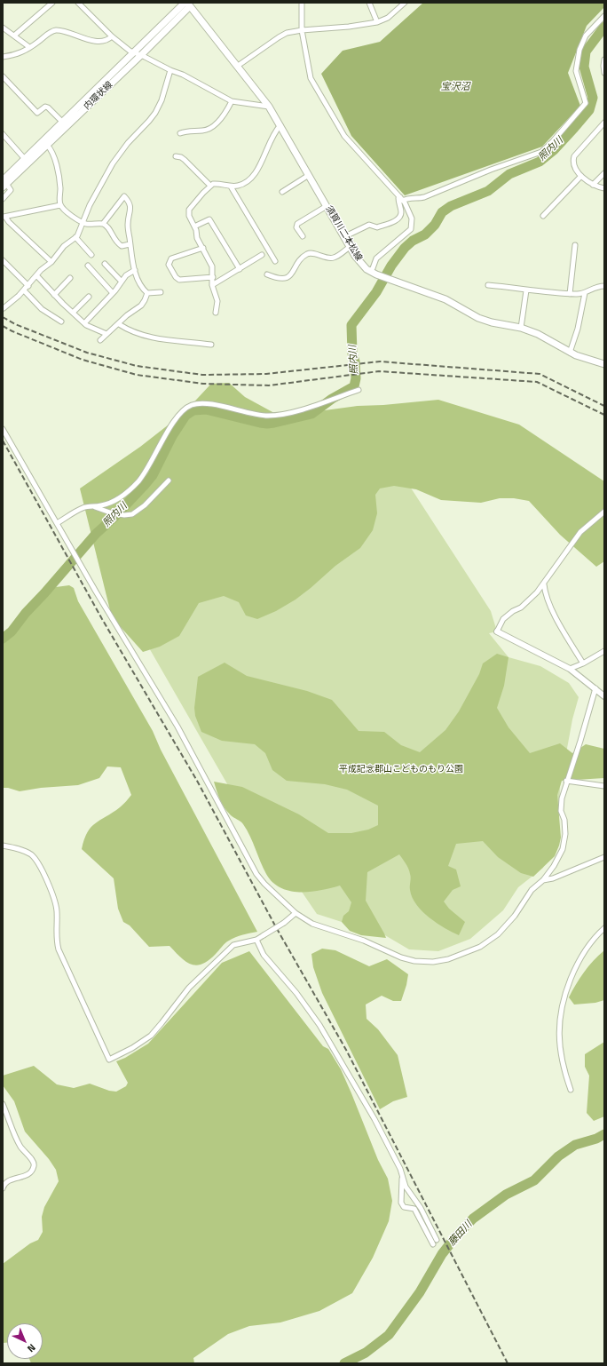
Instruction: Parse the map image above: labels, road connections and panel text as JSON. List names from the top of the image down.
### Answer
{
  "streets": {
    "main road": ["内環状線", "須賀川二本松線"]
  },
  "crossings": [
    ["内環状線", "須賀川二本松線"]
  ],
  "water": ["宝沢沼", "照内川", "藤田川"],
  "parks": ["平成記念郡山こどものもり公園"],
  "north": "bottom right"
}
